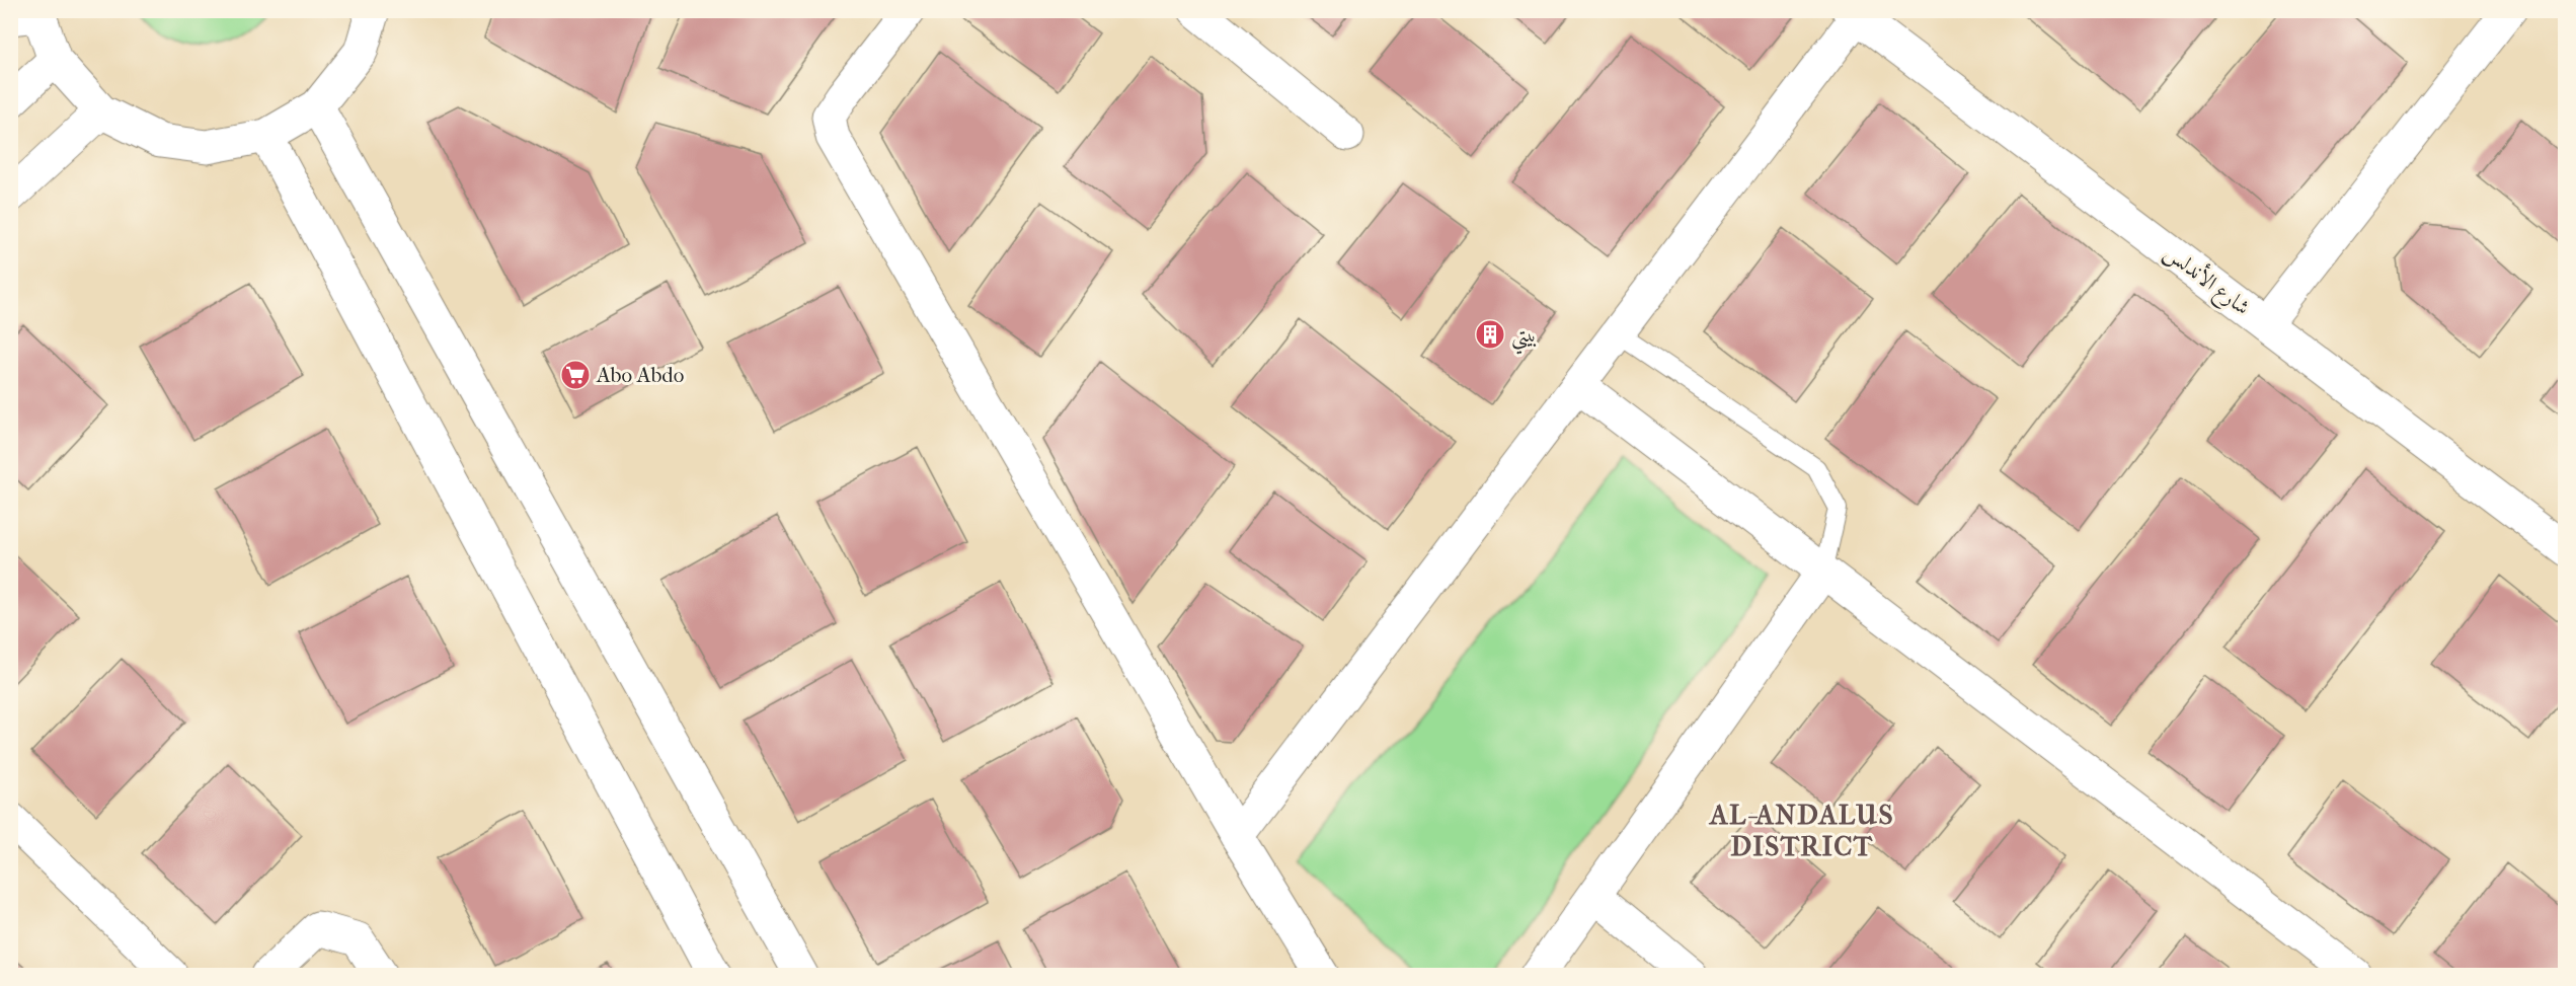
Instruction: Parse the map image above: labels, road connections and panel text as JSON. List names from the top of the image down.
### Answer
{
  "streets": {
    "street": ["شارع الأندلس"]
  },
  "districts": ["AL-ANDALUS DISTRICT"],
  "places": {
    "building": ["بيتي"],
    "supermarket": ["Abo Abdo"]
  }
}
